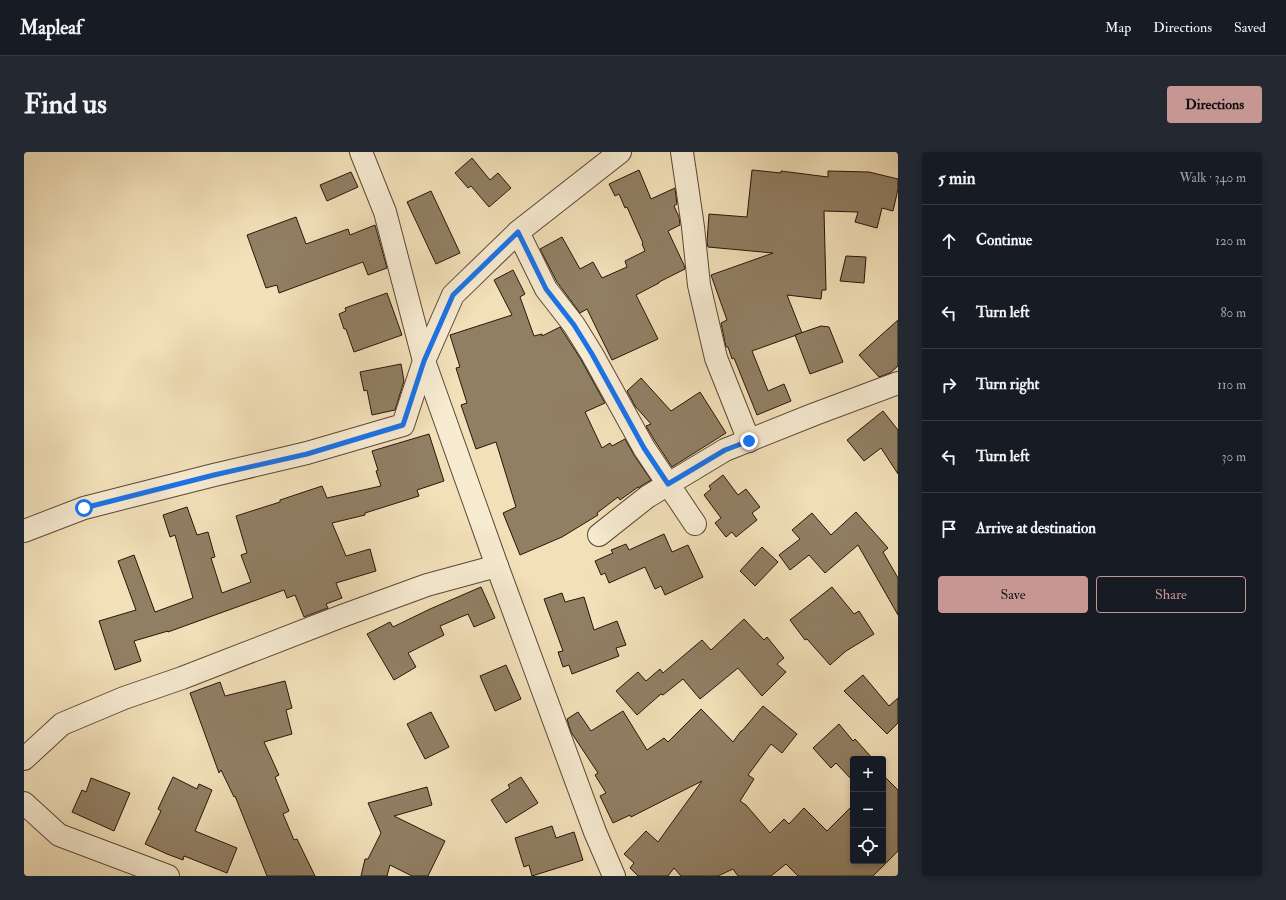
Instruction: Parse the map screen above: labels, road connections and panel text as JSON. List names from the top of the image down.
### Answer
{
  "page": {
    "header": "Mapleaf",
    "nav": ["Map", "Directions", "Saved"],
    "buttons": [
      "Directions",
      ["Save", "Share"]
    ],
    "title": "Find us",
    "heading": ["5 min", "Walk · 340 m"],
    "list": [
      ["Continue", "120 m"],
      ["Turn left", "80 m"],
      ["Turn right", "110 m"],
      ["Turn left", "30 m"],
      "Arrive at destination"
    ],
    "map_buttons": ["+", "−"]
  }
}
